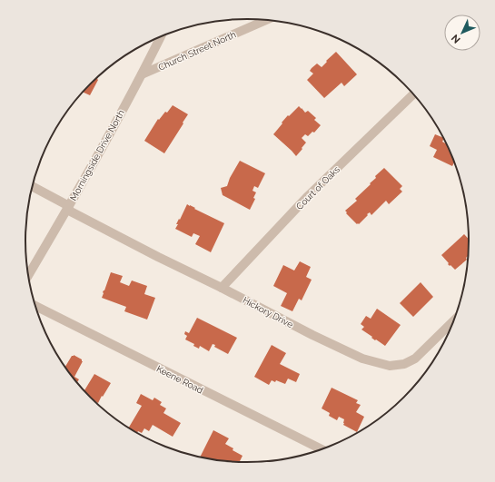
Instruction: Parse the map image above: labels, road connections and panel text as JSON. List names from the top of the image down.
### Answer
{
  "streets": {
    "street": [
      "Church Street North",
      "Morningside Drive North",
      "Court of Oaks",
      "Hickory Drive",
      "Keene Road"
    ]
  },
  "crossings": [
    ["Church Street North", "Morningside Drive North"],
    ["Morningside Drive North", "Hickory Drive"],
    ["Court of Oaks", "Hickory Drive"]
  ],
  "north": "bottom left"
}
